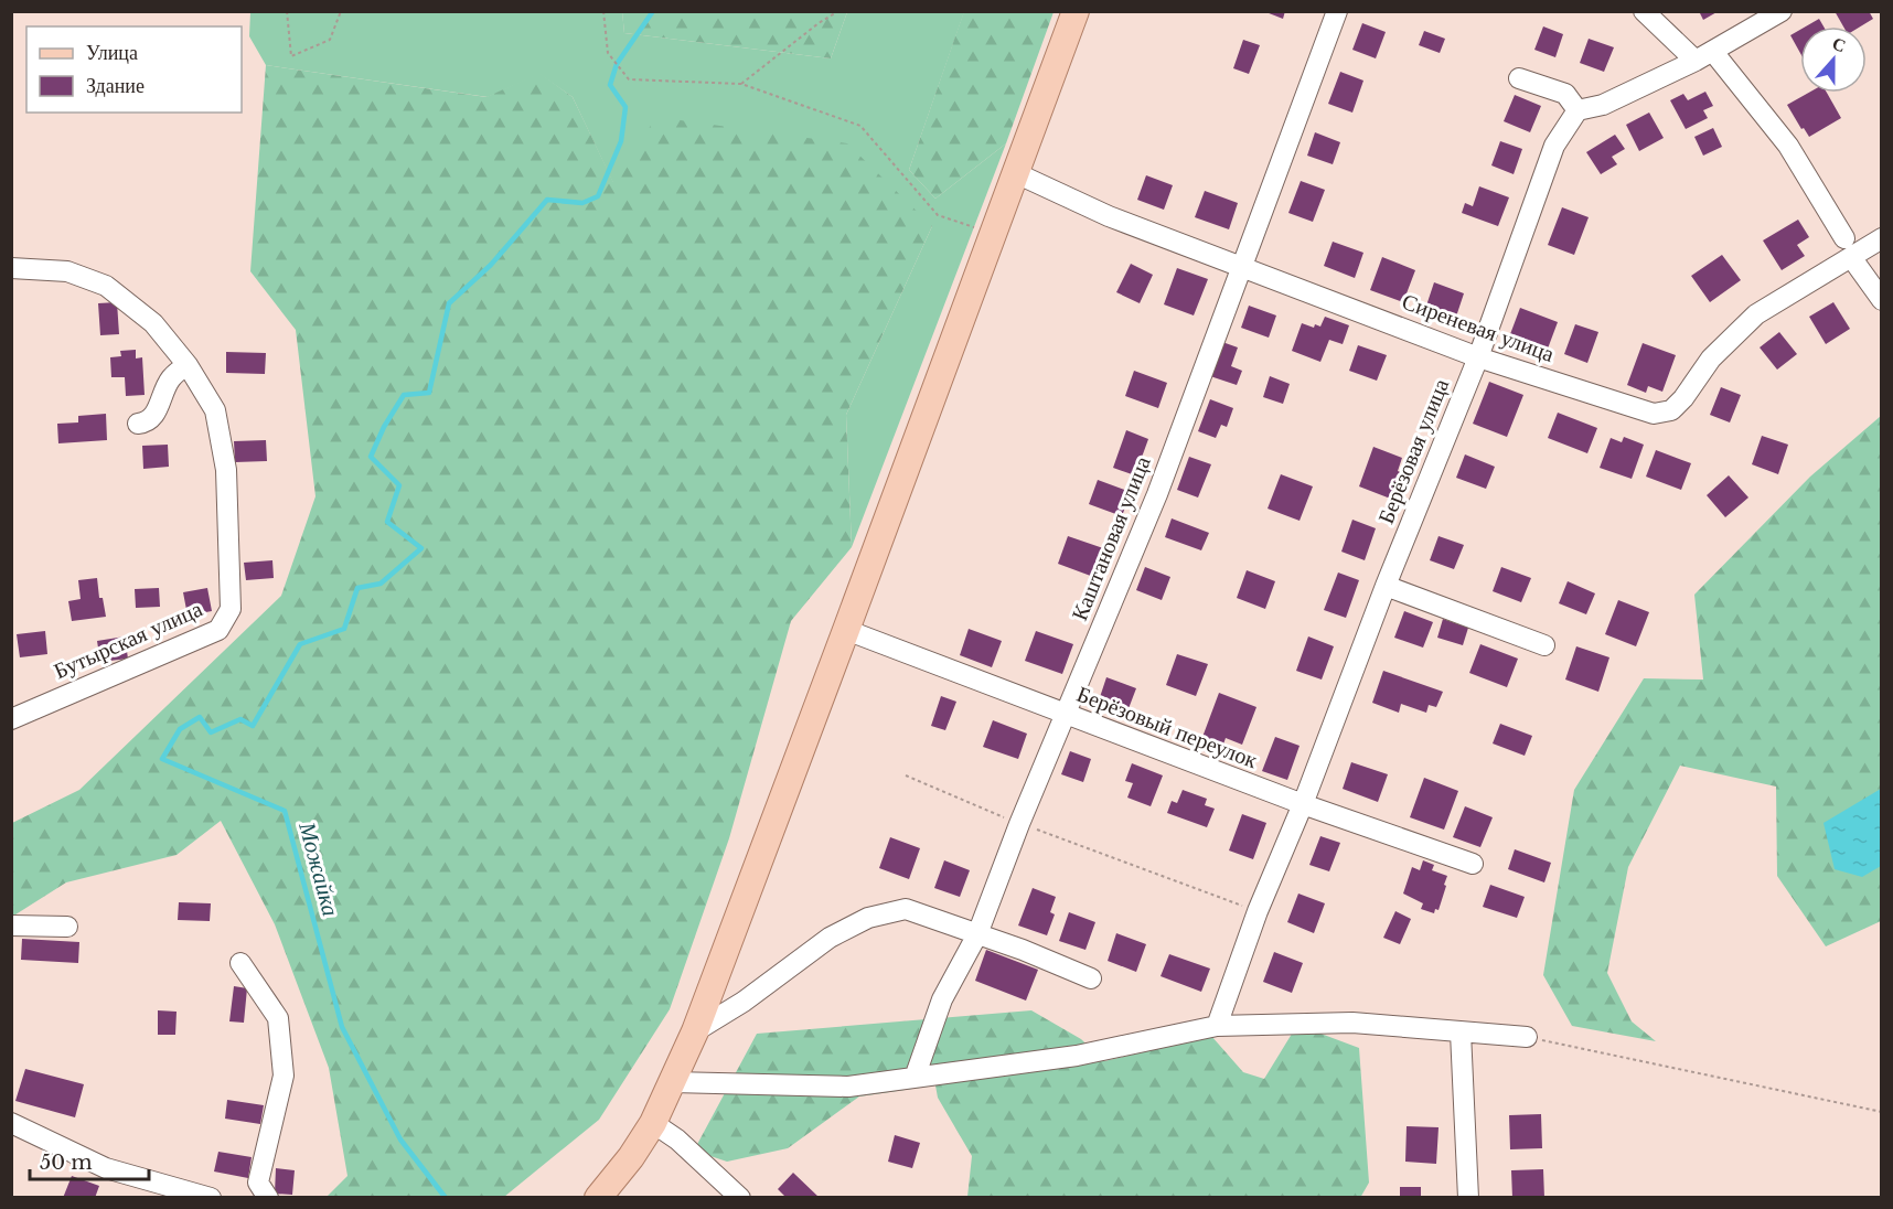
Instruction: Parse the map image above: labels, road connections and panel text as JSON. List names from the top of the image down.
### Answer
{
  "streets": {
    "street": [
      "Сиреневая улица",
      "Берёзовая улица",
      "Каштановая улица",
      "Бутырская улица",
      "Берёзовый переулок"
    ]
  },
  "crossings": [
    ["Сиреневая улица", "Берёзовая улица"],
    ["Сиреневая улица", "Каштановая улица"],
    ["Берёзовая улица", "Берёзовый переулок"],
    ["Каштановая улица", "Берёзовый переулок"]
  ],
  "water": ["Можайка"],
  "legend": ["Улица", "Здание"],
  "scale_bar": "50 m",
  "north": "top"
}
